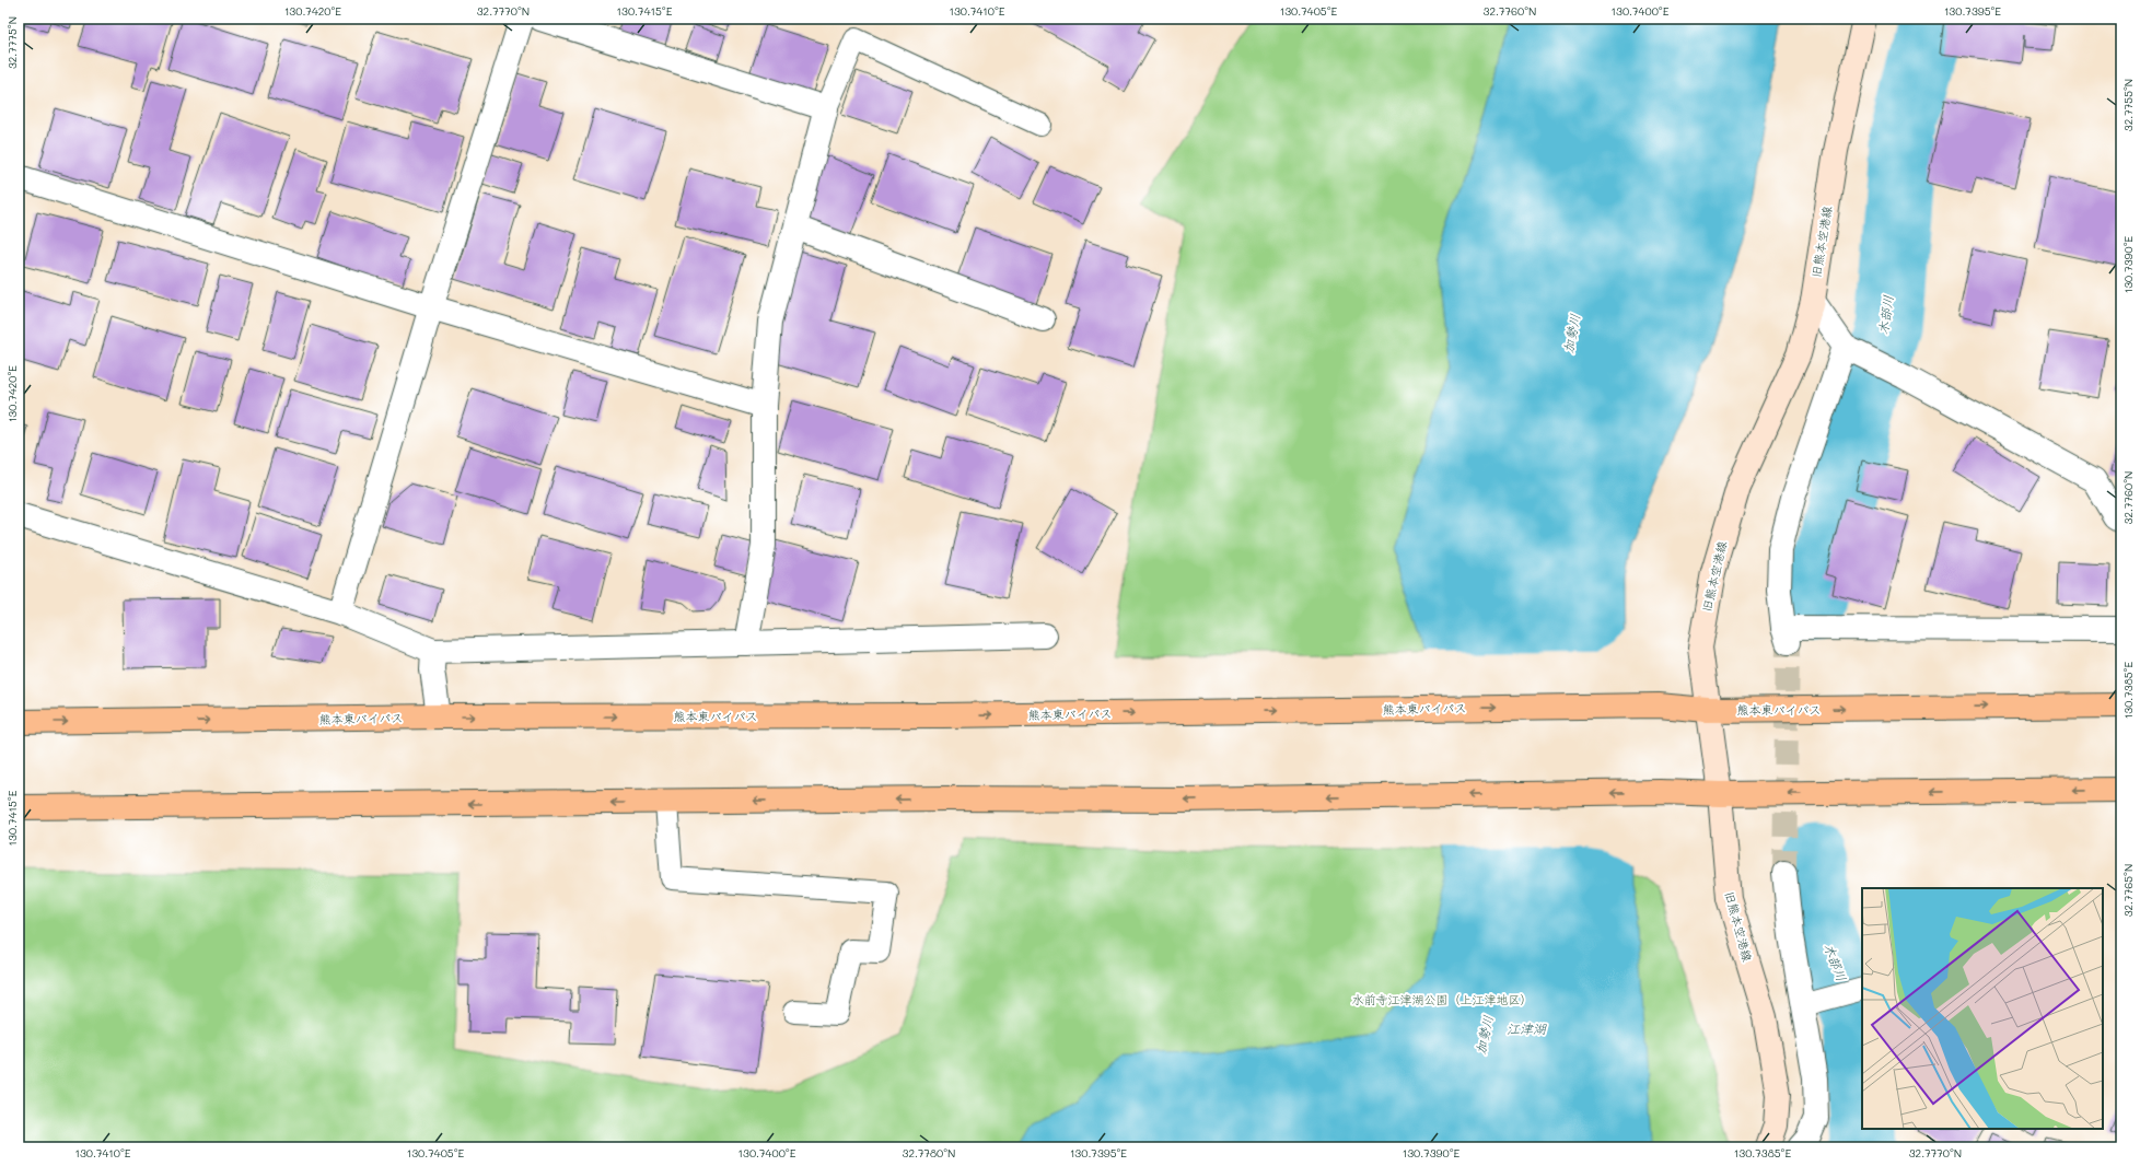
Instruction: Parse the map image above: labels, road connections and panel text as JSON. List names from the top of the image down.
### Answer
{
  "streets": {
    "highway": ["熊本東バイパス"],
    "street": ["旧熊本空港線"]
  },
  "crossings": [
    ["旧熊本空港線", "熊本東バイパス"]
  ],
  "water": ["木部川", "加勢川", "江津湖"],
  "parks": ["水前寺江津湖公園（上江津地区）"],
  "coordinates": [
    "130.7420°E",
    "32.7770°N",
    "130.7415°E",
    "130.7410°E",
    "130.7405°E",
    "32.7760°N",
    "130.7400°E",
    "130.7395°E",
    "32.7775°N",
    "32.7755°N",
    "130.7390°E",
    "130.7385°E",
    "32.7765°N",
    "32.7780°N"
  ]
}
